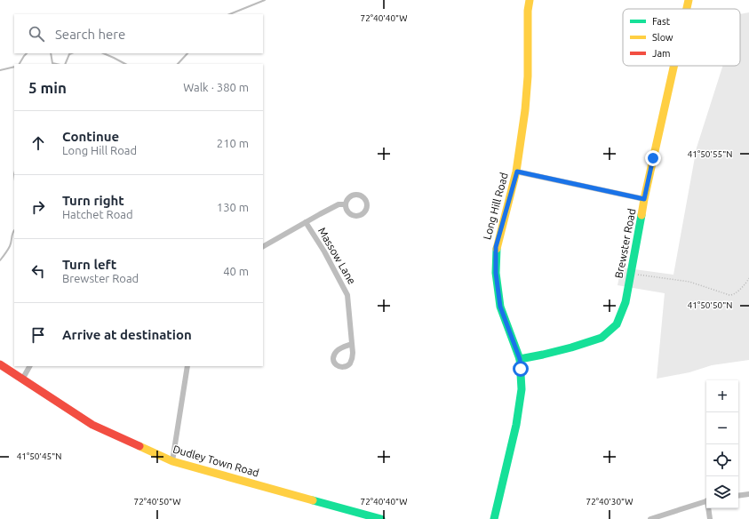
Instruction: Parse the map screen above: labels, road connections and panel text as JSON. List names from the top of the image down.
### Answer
{
  "streets": {
    "street": [
      "Long Hill Road",
      "Brewster Road",
      "Massow Lane",
      "Dudley Town Road"
    ]
  },
  "crossings": [
    ["Long Hill Road", "Brewster Road"]
  ],
  "legend": ["Fast", "Slow", "Jam"],
  "page": {
    "search": "Search here",
    "heading": ["5 min", "Walk · 380 m"],
    "list": [
      ["Continue", "Long Hill Road", "210 m"],
      ["Turn right", "Hatchet Road", "130 m"],
      ["Turn left", "Brewster Road", "40 m"],
      "Arrive at destination"
    ],
    "map_buttons": ["+", "−"]
  },
  "coordinates": [
    "72°40'40\"W",
    "41°50'55\"N",
    "41°50'50\"N",
    "41°50'45\"N",
    "72°40'50\"W",
    "72°40'30\"W"
  ]
}
